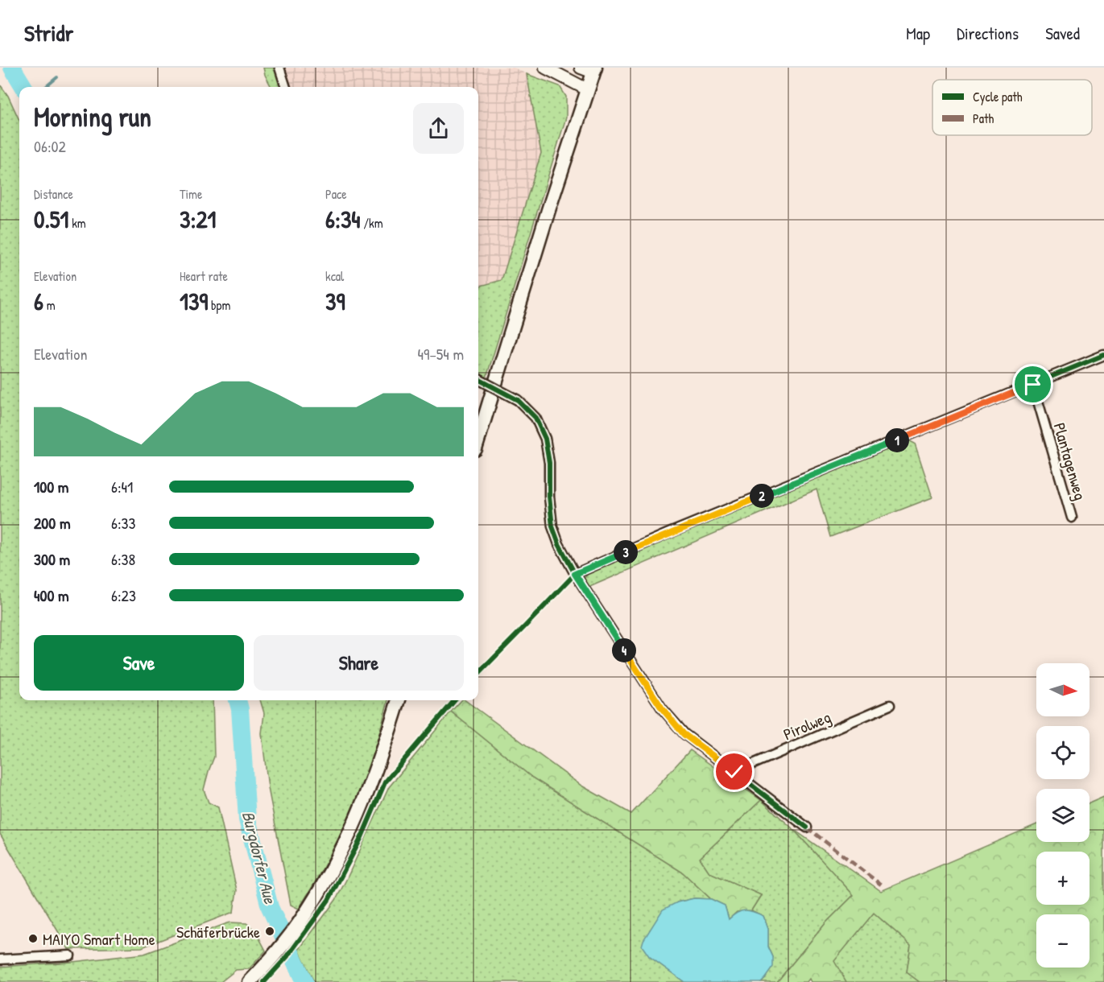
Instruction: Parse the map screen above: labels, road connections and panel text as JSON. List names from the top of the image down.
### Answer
{
  "streets": {
    "street": ["Plantagenweg", "Pirolweg"]
  },
  "water": ["Burgdorfer Aue"],
  "places": ["Schäferbrücke", "MAIYO Smart Home"],
  "legend": ["Cycle path", "Path"],
  "north": "right",
  "page": {
    "header": "Stridr",
    "nav": ["Map", "Directions", "Saved"],
    "heading": ["Morning run", "06:02"],
    "stats": [
      ["Distance", "0.51 km"],
      ["Time", "3:21"],
      ["Pace", "6:34 /km"],
      ["Elevation", "6 m"],
      ["Heart rate", "139 bpm"],
      ["kcal", "39"]
    ],
    "chart": ["Elevation", "49–54 m"],
    "pins": [
      "1",
      "2",
      "3",
      "4"
    ],
    "list": [
      {
        "name": "100 m",
        "note": "6:41"
      },
      {
        "name": "200 m",
        "note": "6:33"
      },
      {
        "name": "300 m",
        "note": "6:38"
      },
      {
        "name": "400 m",
        "note": "6:23"
      }
    ],
    "buttons": ["Save", "Share"],
    "map_buttons": ["+", "−"]
  }
}
